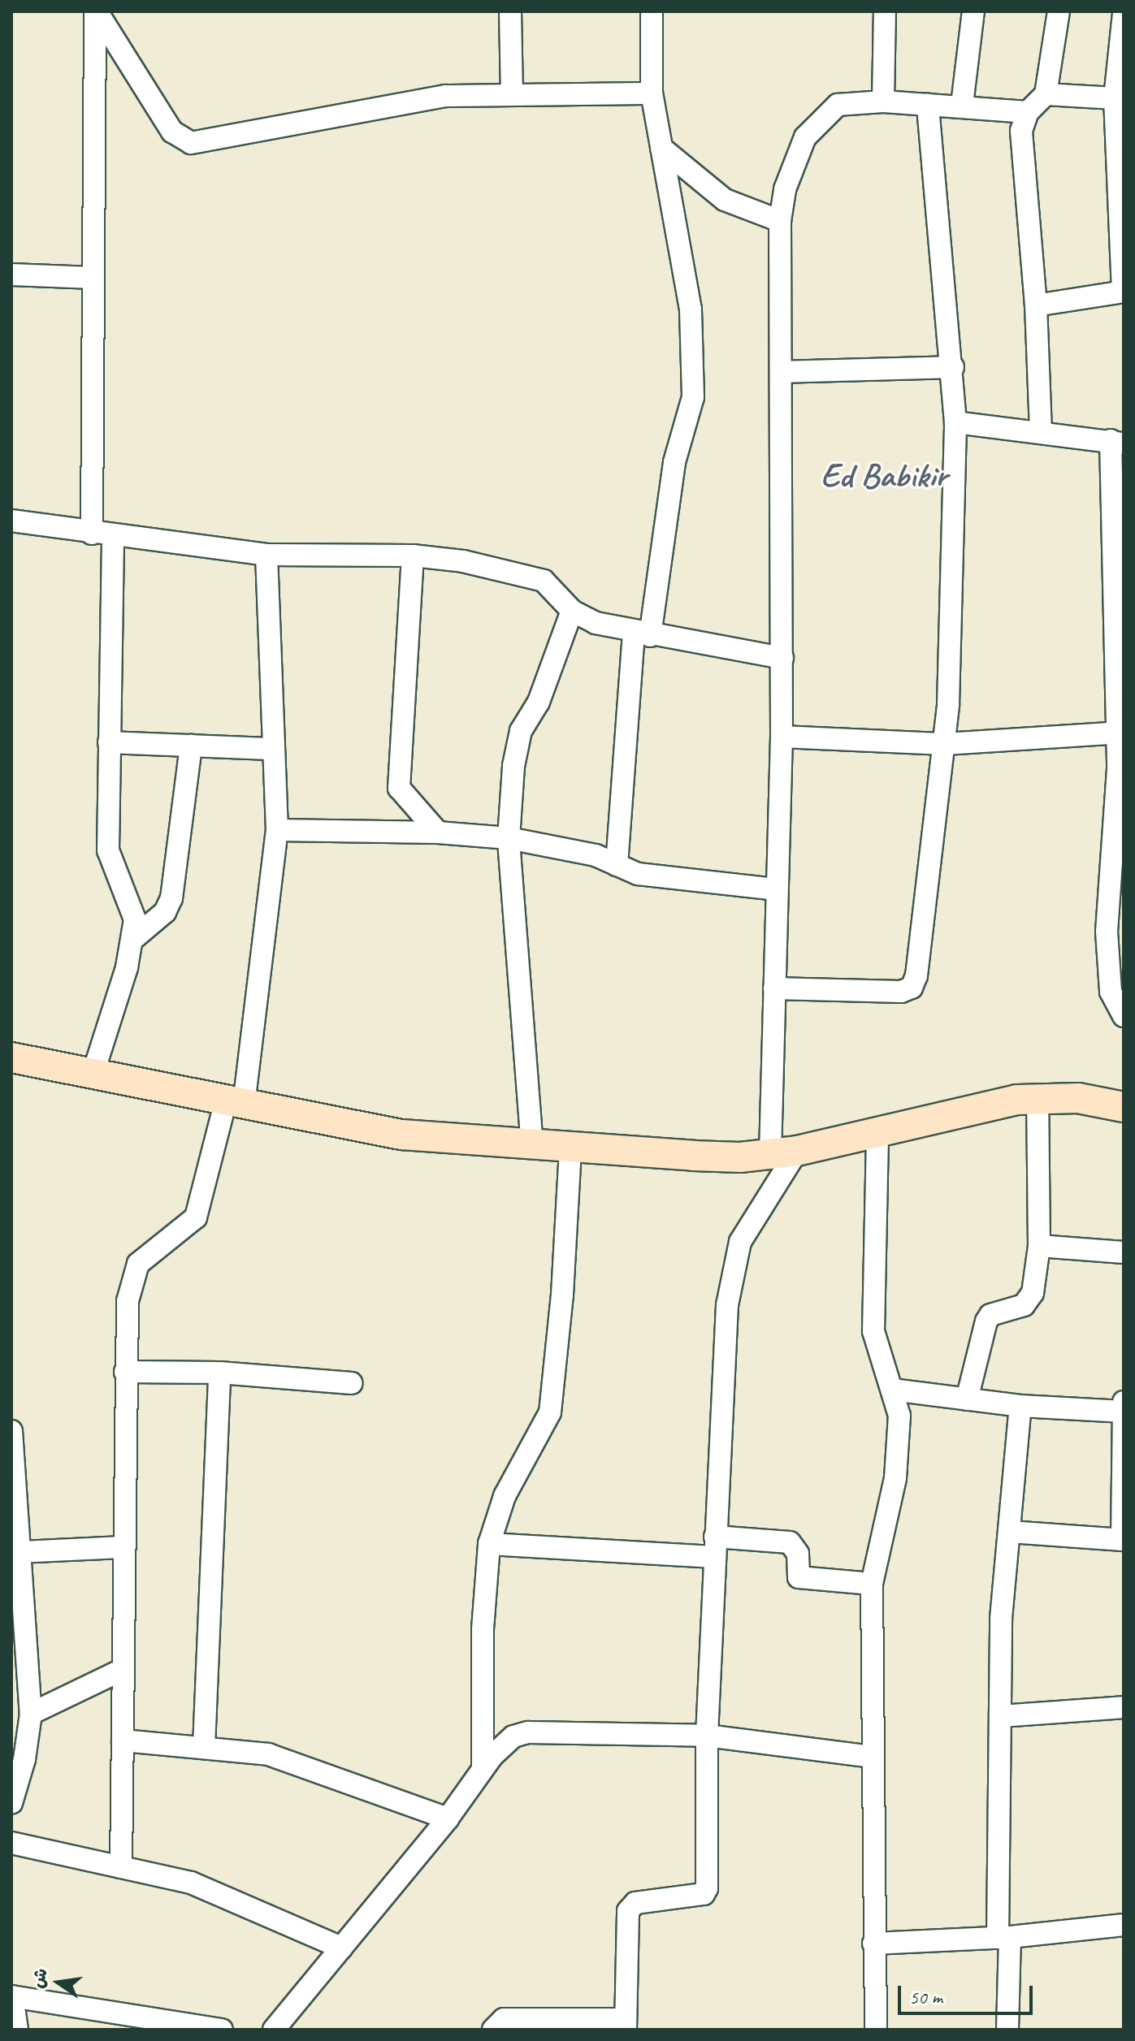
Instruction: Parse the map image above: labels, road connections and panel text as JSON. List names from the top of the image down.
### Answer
{
  "districts": ["Ed Babikir"],
  "scale_bar": "50 m",
  "north": "left"
}
